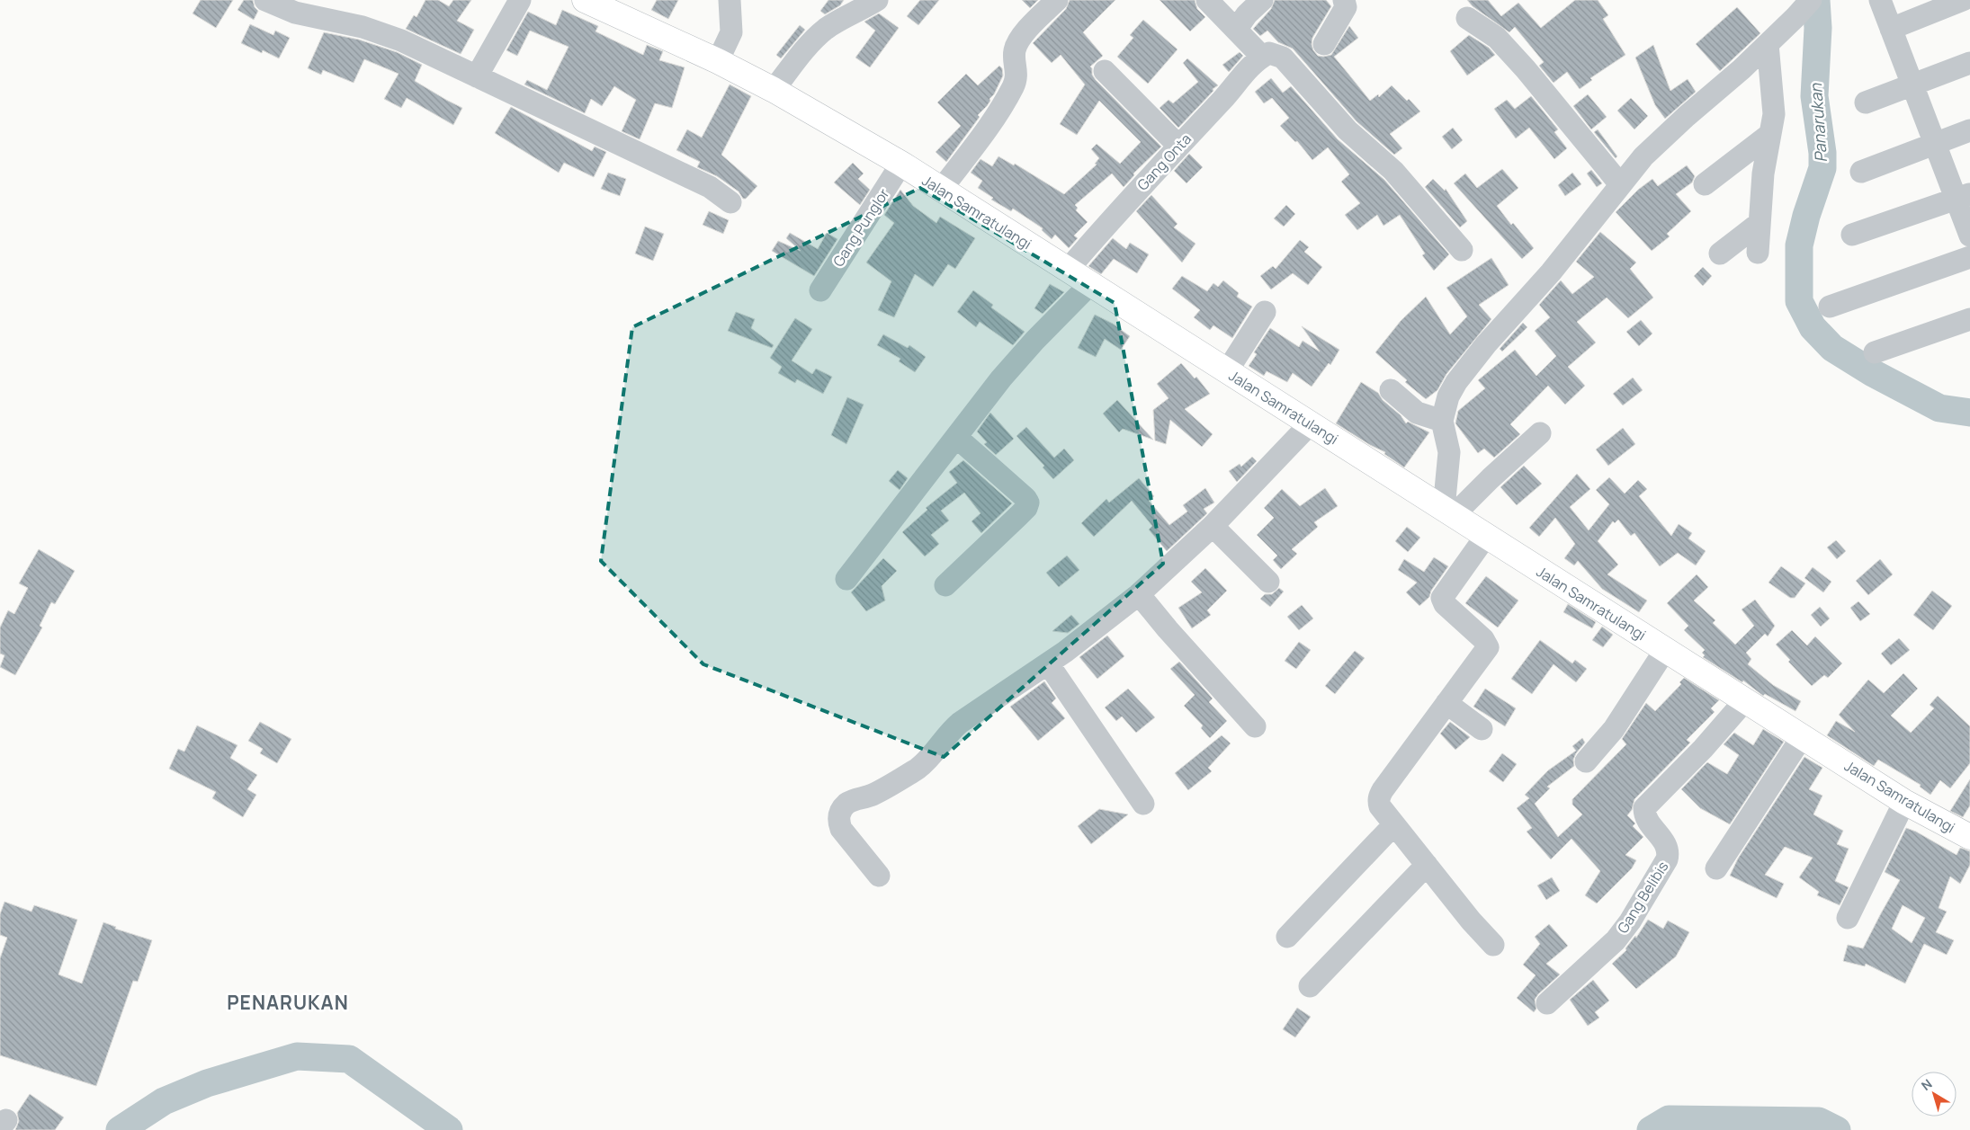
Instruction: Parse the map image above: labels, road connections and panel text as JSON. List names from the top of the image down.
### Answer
{
  "streets": {
    "main road": ["Jalan Samratulangi"],
    "street": ["Gang Onta", "Gang Punglor", "Gang Belibis"]
  },
  "crossings": [
    ["Gang Onta", "Jalan Samratulangi"],
    ["Jalan Samratulangi", "Gang Punglor"],
    ["Jalan Samratulangi", "Gang Belibis"]
  ],
  "districts": ["PENARUKAN"],
  "water": ["Panarukan"],
  "north": "top left"
}
